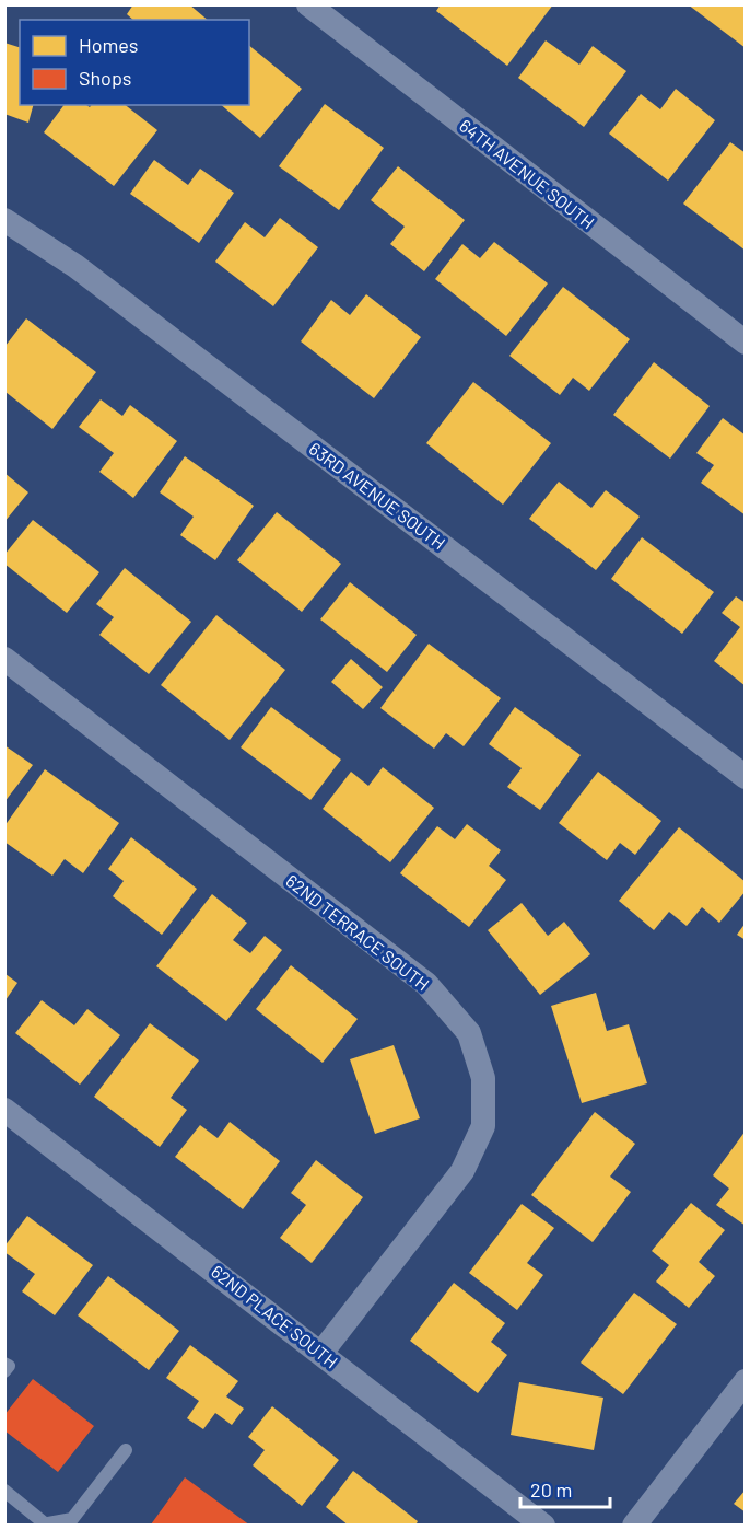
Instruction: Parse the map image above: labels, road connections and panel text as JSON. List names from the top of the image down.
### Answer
{
  "streets": {
    "street": [
      "64TH AVENUE SOUTH",
      "63RD AVENUE SOUTH",
      "62ND TERRACE SOUTH",
      "62ND PLACE SOUTH"
    ]
  },
  "crossings": [
    ["62ND TERRACE SOUTH", "62ND PLACE SOUTH"]
  ],
  "legend": ["Homes", "Shops"],
  "scale_bar": "20 m"
}
